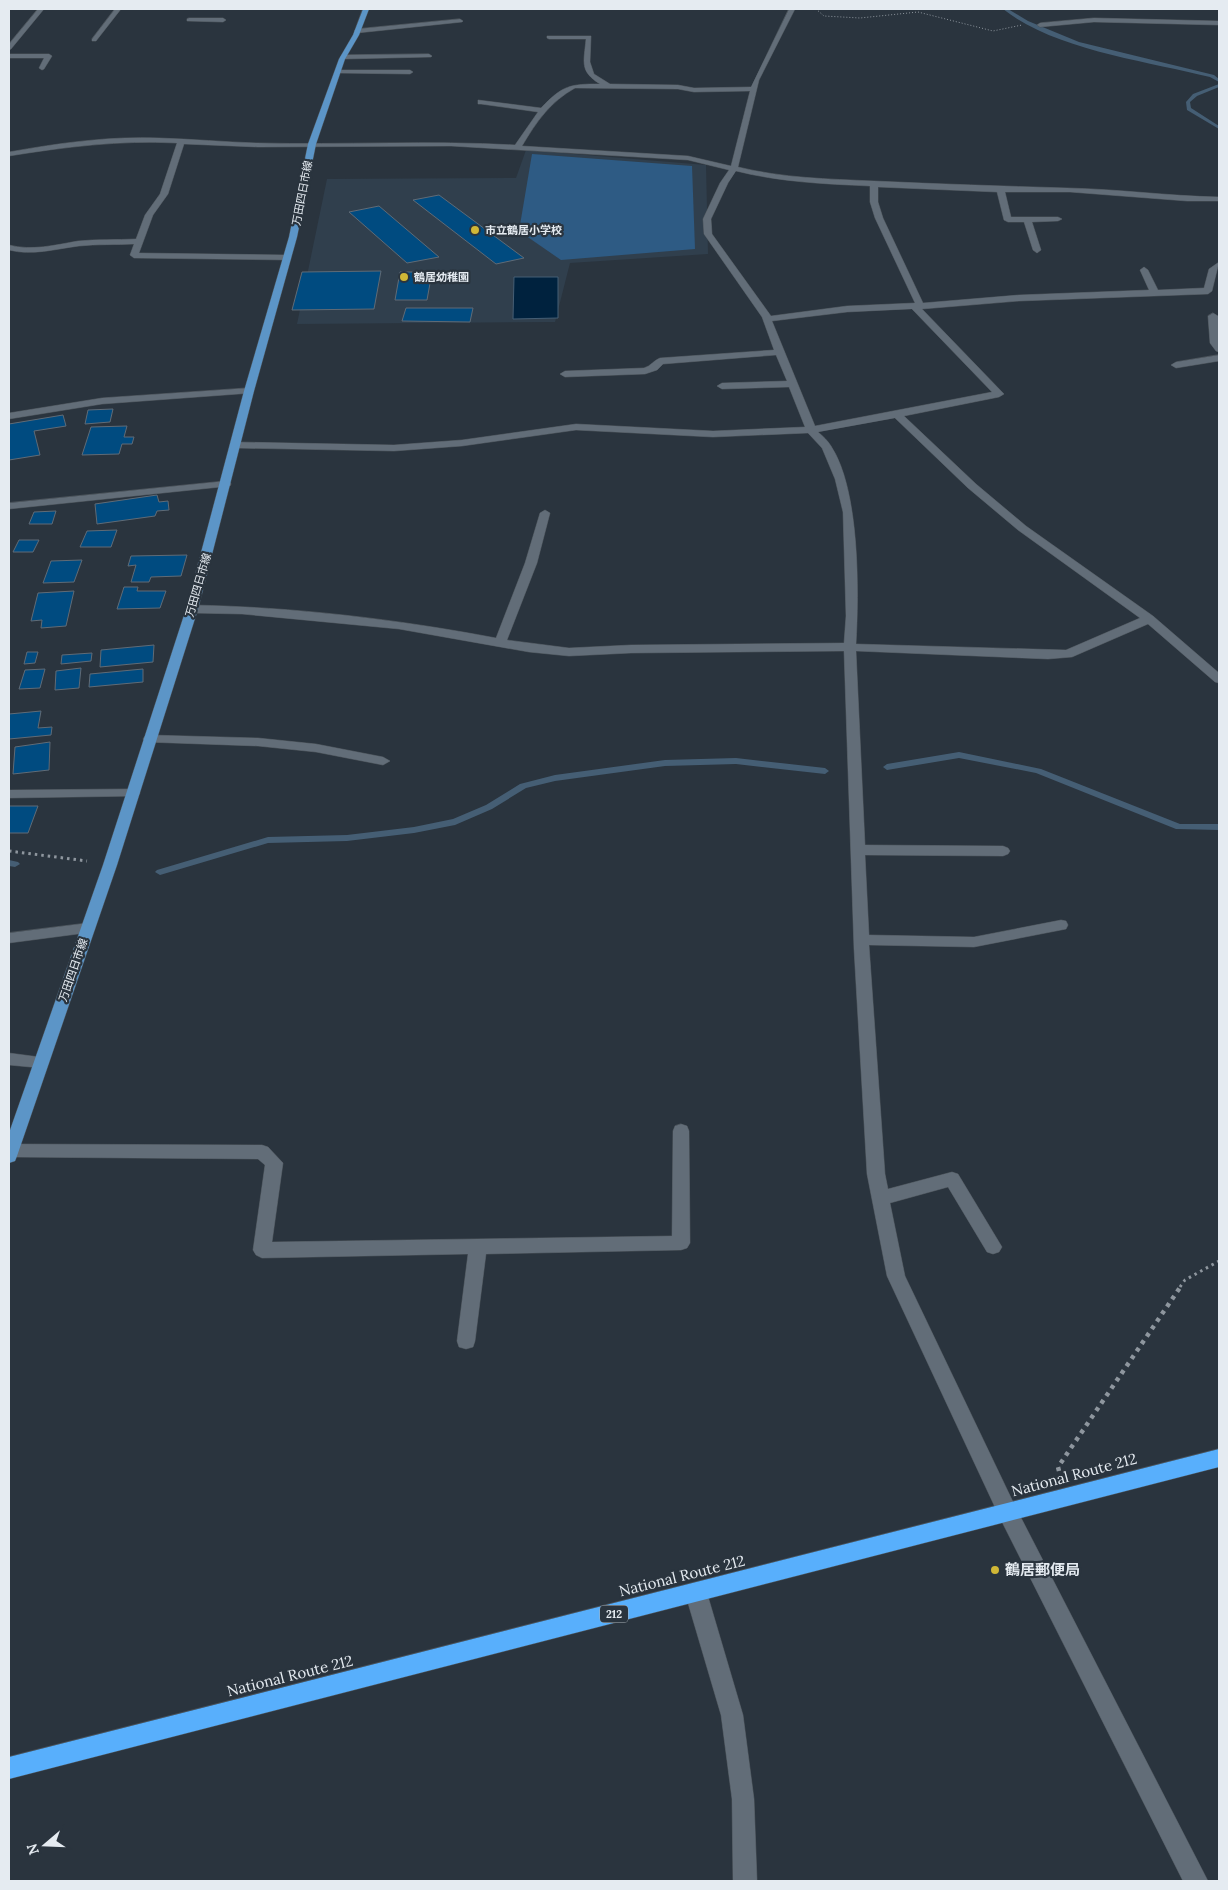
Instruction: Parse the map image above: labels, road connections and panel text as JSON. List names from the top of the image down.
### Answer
{
  "streets": {
    "highway": ["National Route 212", "212"],
    "main road": ["万田四日市線"]
  },
  "places": ["市立鶴居小学校", "鶴居幼稚園", "鶴居郵便局"],
  "north": "left"
}
